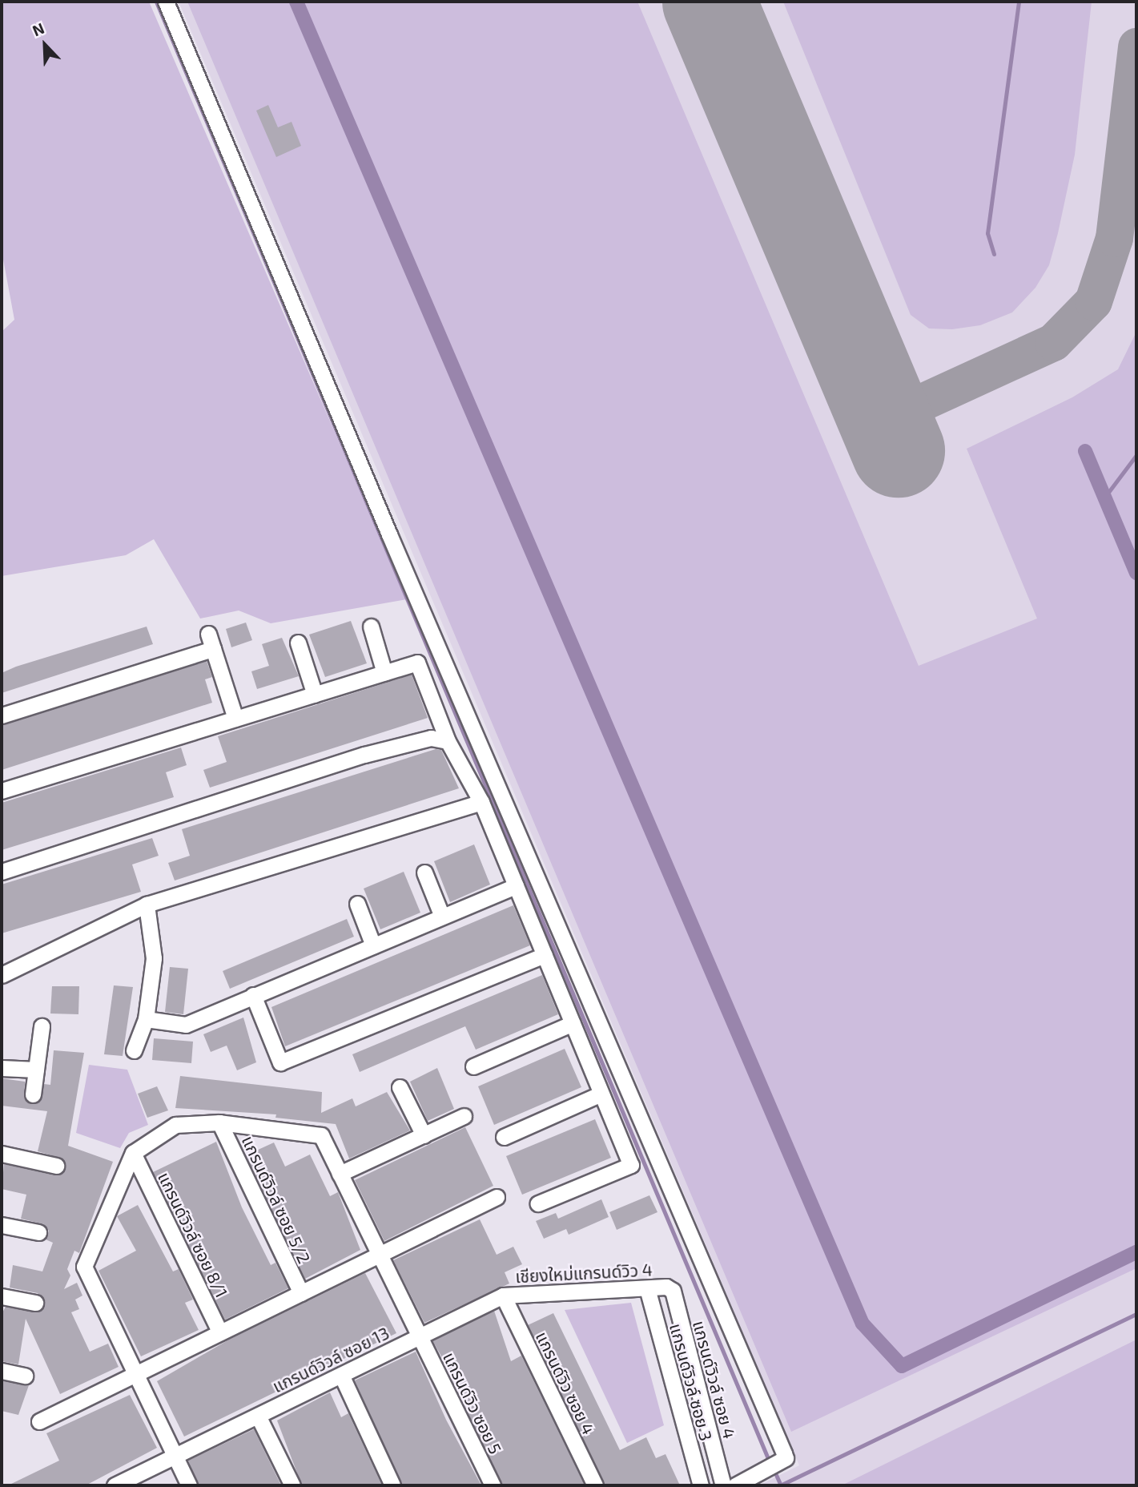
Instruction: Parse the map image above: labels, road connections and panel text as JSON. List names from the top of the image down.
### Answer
{
  "streets": {
    "street": [
      "แกรนด์วิวล์ ซอย 5/2",
      "แกรนด์วิวล์ ซอย 8/1",
      "เชียงใหม่แกรนด์วิว 4",
      "แกรนด์วิวล์ ซอย 13",
      "แกรนด์วิวล์ ซอย 4",
      "แกรนด์วิวล์ ซอย 3",
      "แกรนด์วิว ซอย 4",
      "แกรนด์วิว ซอย 5"
    ]
  },
  "crossings": [
    ["แกรนด์วิวล์ ซอย 5/2", "แกรนด์วิว ซอย 5"],
    ["เชียงใหม่แกรนด์วิว 4", "แกรนด์วิวล์ ซอย 13"],
    ["เชียงใหม่แกรนด์วิว 4", "แกรนด์วิวล์ ซอย 4"],
    ["เชียงใหม่แกรนด์วิว 4", "แกรนด์วิวล์ ซอย 3"],
    ["เชียงใหม่แกรนด์วิว 4", "แกรนด์วิว ซอย 4"],
    ["แกรนด์วิวล์ ซอย 13", "แกรนด์วิว ซอย 4"],
    ["แกรนด์วิวล์ ซอย 13", "แกรนด์วิว ซอย 5"]
  ],
  "north": "top left"
}
